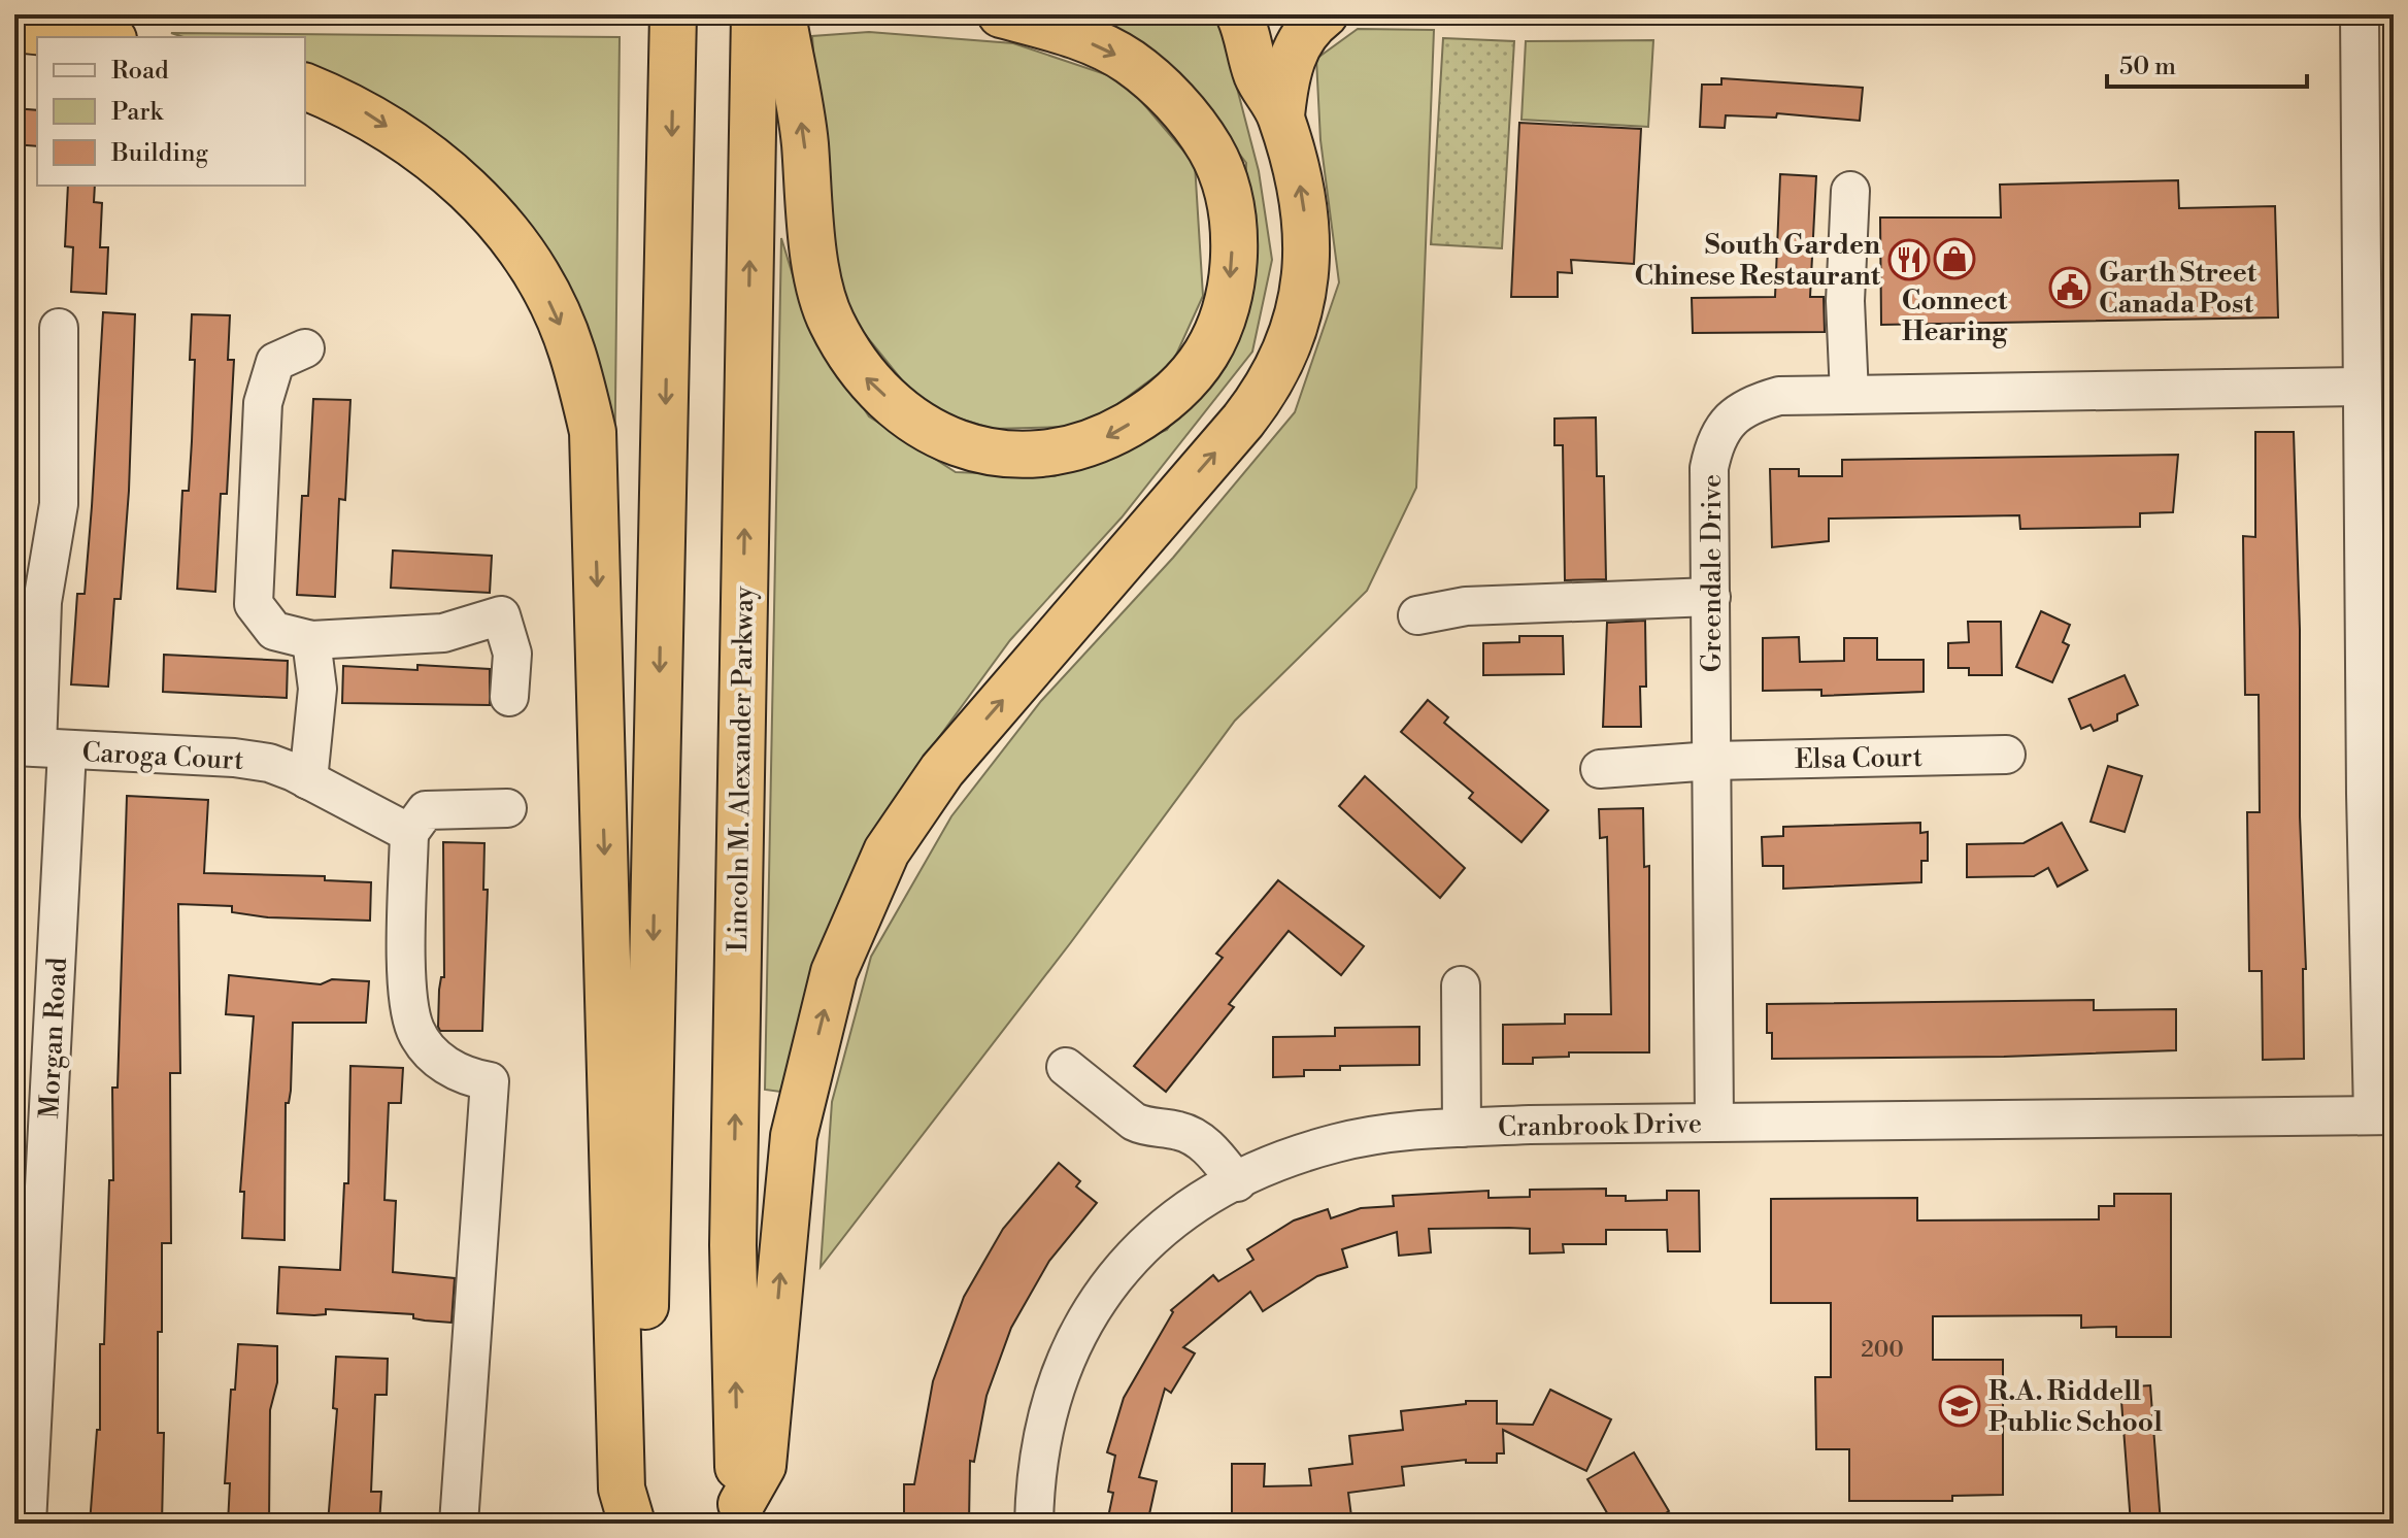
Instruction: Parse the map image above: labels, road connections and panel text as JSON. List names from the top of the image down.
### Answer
{
  "streets": {
    "highway": ["Lincoln M. Alexander Parkway"],
    "street": [
      "Greendale Drive",
      "Caroga Court",
      "Elsa Court",
      "Morgan Road",
      "Cranbrook Drive"
    ]
  },
  "crossings": [
    ["Greendale Drive", "Elsa Court"],
    ["Greendale Drive", "Cranbrook Drive"],
    ["Caroga Court", "Morgan Road"]
  ],
  "places": {
    "shop": ["Connect Hearing"],
    "restaurant": ["South Garden Chinese Restaurant"],
    "public building": ["Garth Street Canada Post"],
    "school or university": ["R.A. Riddell Public School"]
  },
  "house_numbers": ["200"],
  "legend": ["Road", "Park", "Building"],
  "scale_bar": "50 m"
}
